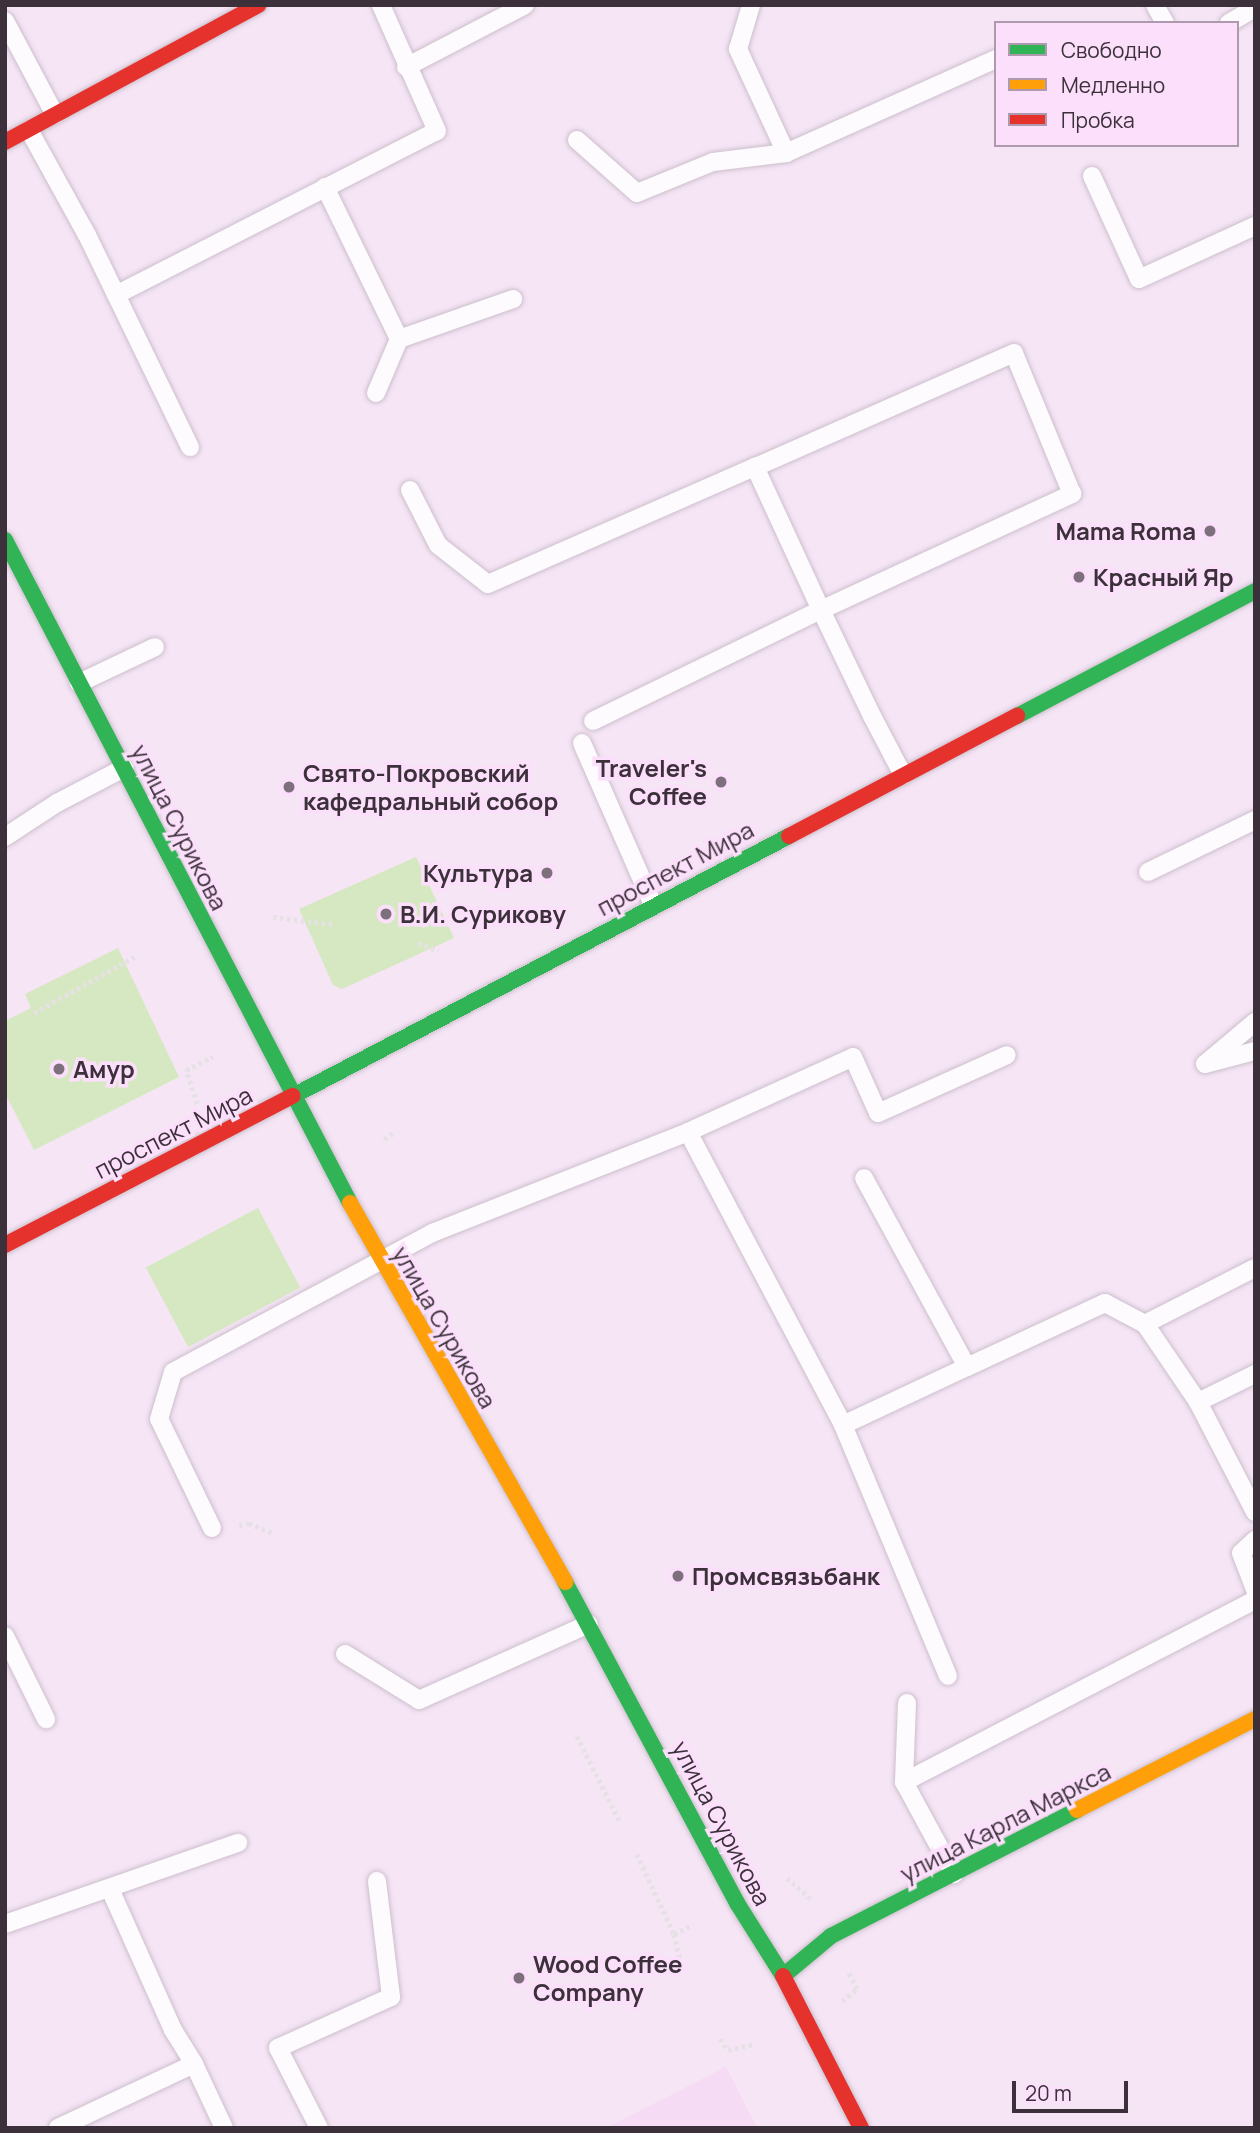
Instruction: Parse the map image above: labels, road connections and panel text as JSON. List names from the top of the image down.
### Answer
{
  "streets": {
    "main road": ["улица Сурикова", "проспект Мира", "улица Карла Маркса"]
  },
  "crossings": [
    ["улица Сурикова", "проспект Мира"],
    ["улица Сурикова", "улица Карла Маркса"]
  ],
  "places": [
    "Mama Roma",
    "Красный Яр",
    "Traveler's Coffee",
    "Свято-Покровский кафедральный собор",
    "Культура",
    "В.И. Сурикову",
    "Амур",
    "Промсвязьбанк",
    "Wood Coffee Company"
  ],
  "legend": ["Свободно", "Медленно", "Пробка"],
  "scale_bar": "20 m"
}
